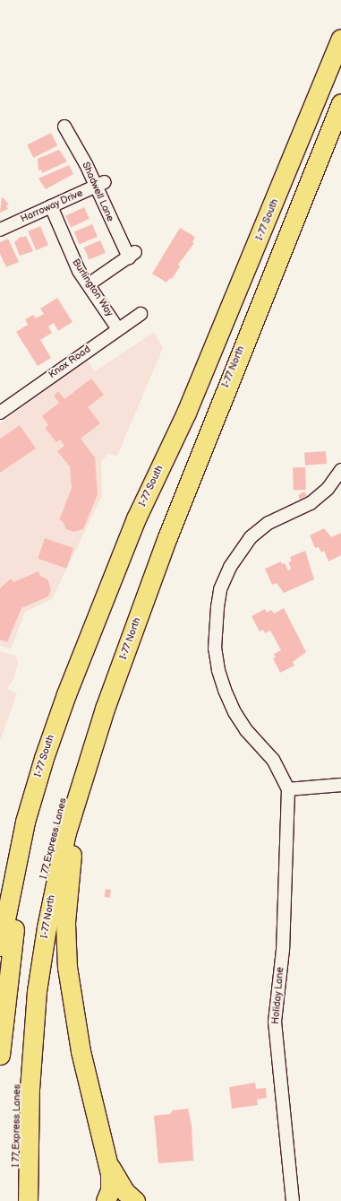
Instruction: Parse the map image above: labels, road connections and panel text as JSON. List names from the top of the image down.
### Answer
{
  "streets": {
    "highway": ["I-77 South", "I-77 North", "I 77 Express Lanes"],
    "street": [
      "Shadwell Lane",
      "Harroway Drive",
      "Burlington Way",
      "Knox Road",
      "Holiday Lane"
    ]
  },
  "crossings": [
    ["Shadwell Lane", "Harroway Drive"],
    ["Shadwell Lane", "Burlington Way"],
    ["Harroway Drive", "Burlington Way"],
    ["I-77 South", "I 77 Express Lanes"],
    ["Burlington Way", "Knox Road"],
    ["I-77 North", "I 77 Express Lanes"]
  ]
}
